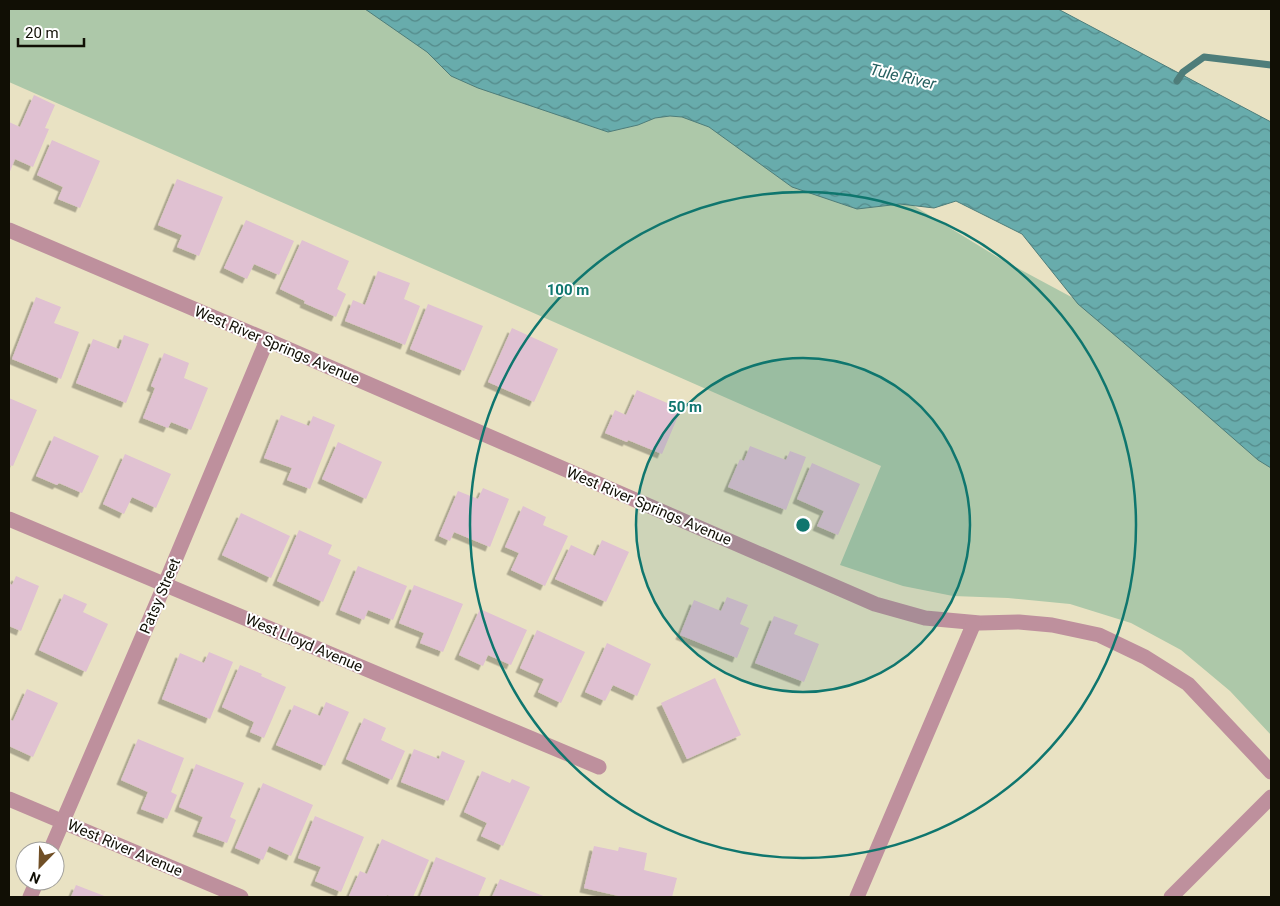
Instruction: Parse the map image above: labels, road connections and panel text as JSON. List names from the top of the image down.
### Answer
{
  "streets": {
    "street": [
      "West River Springs Avenue",
      "Patsy Street",
      "West Lloyd Avenue",
      "West River Avenue"
    ]
  },
  "crossings": [
    ["West River Springs Avenue", "Patsy Street"],
    ["Patsy Street", "West Lloyd Avenue"],
    ["Patsy Street", "West River Avenue"]
  ],
  "water": ["Tule River"],
  "scale_bar": "20 m",
  "north": "bottom left",
  "rings": ["100 m", "50 m"]
}
